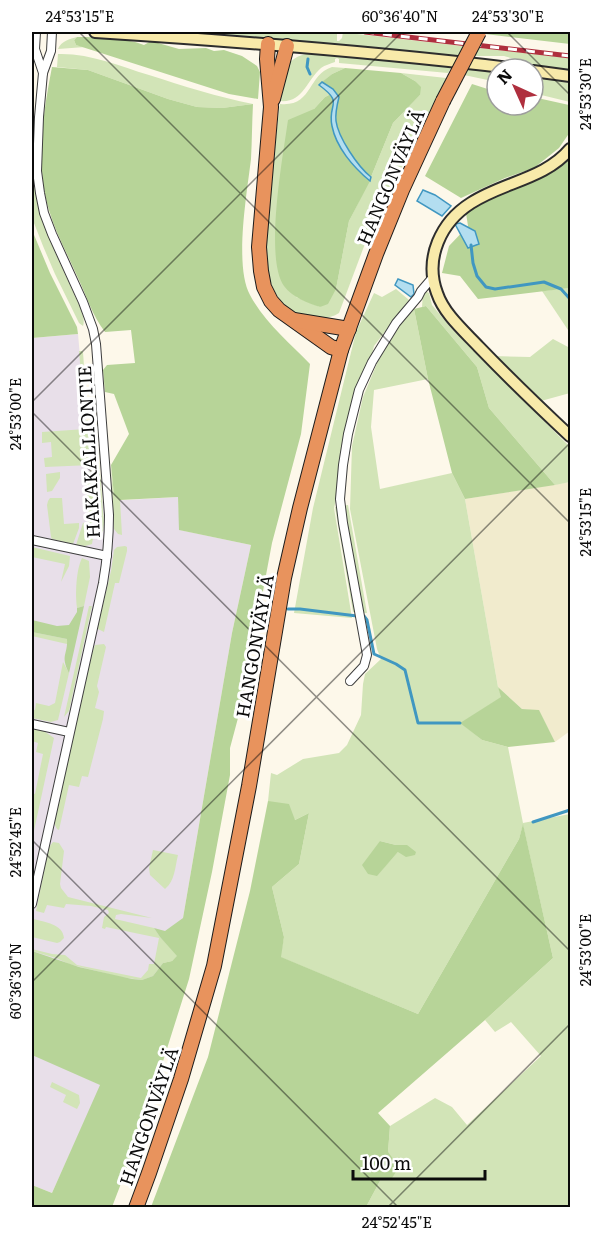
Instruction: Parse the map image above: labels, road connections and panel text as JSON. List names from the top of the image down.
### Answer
{
  "streets": {
    "highway": ["HANGONVÄYLÄ"],
    "street": ["HAKAKALLIONTIE"]
  },
  "scale_bar": "100 m",
  "north": "top left",
  "coordinates": [
    "24°53'15\"E",
    "60°36'40\"N",
    "24°53'30\"E",
    "24°53'00\"E",
    "24°52'45\"E",
    "60°36'30\"N"
  ]
}
